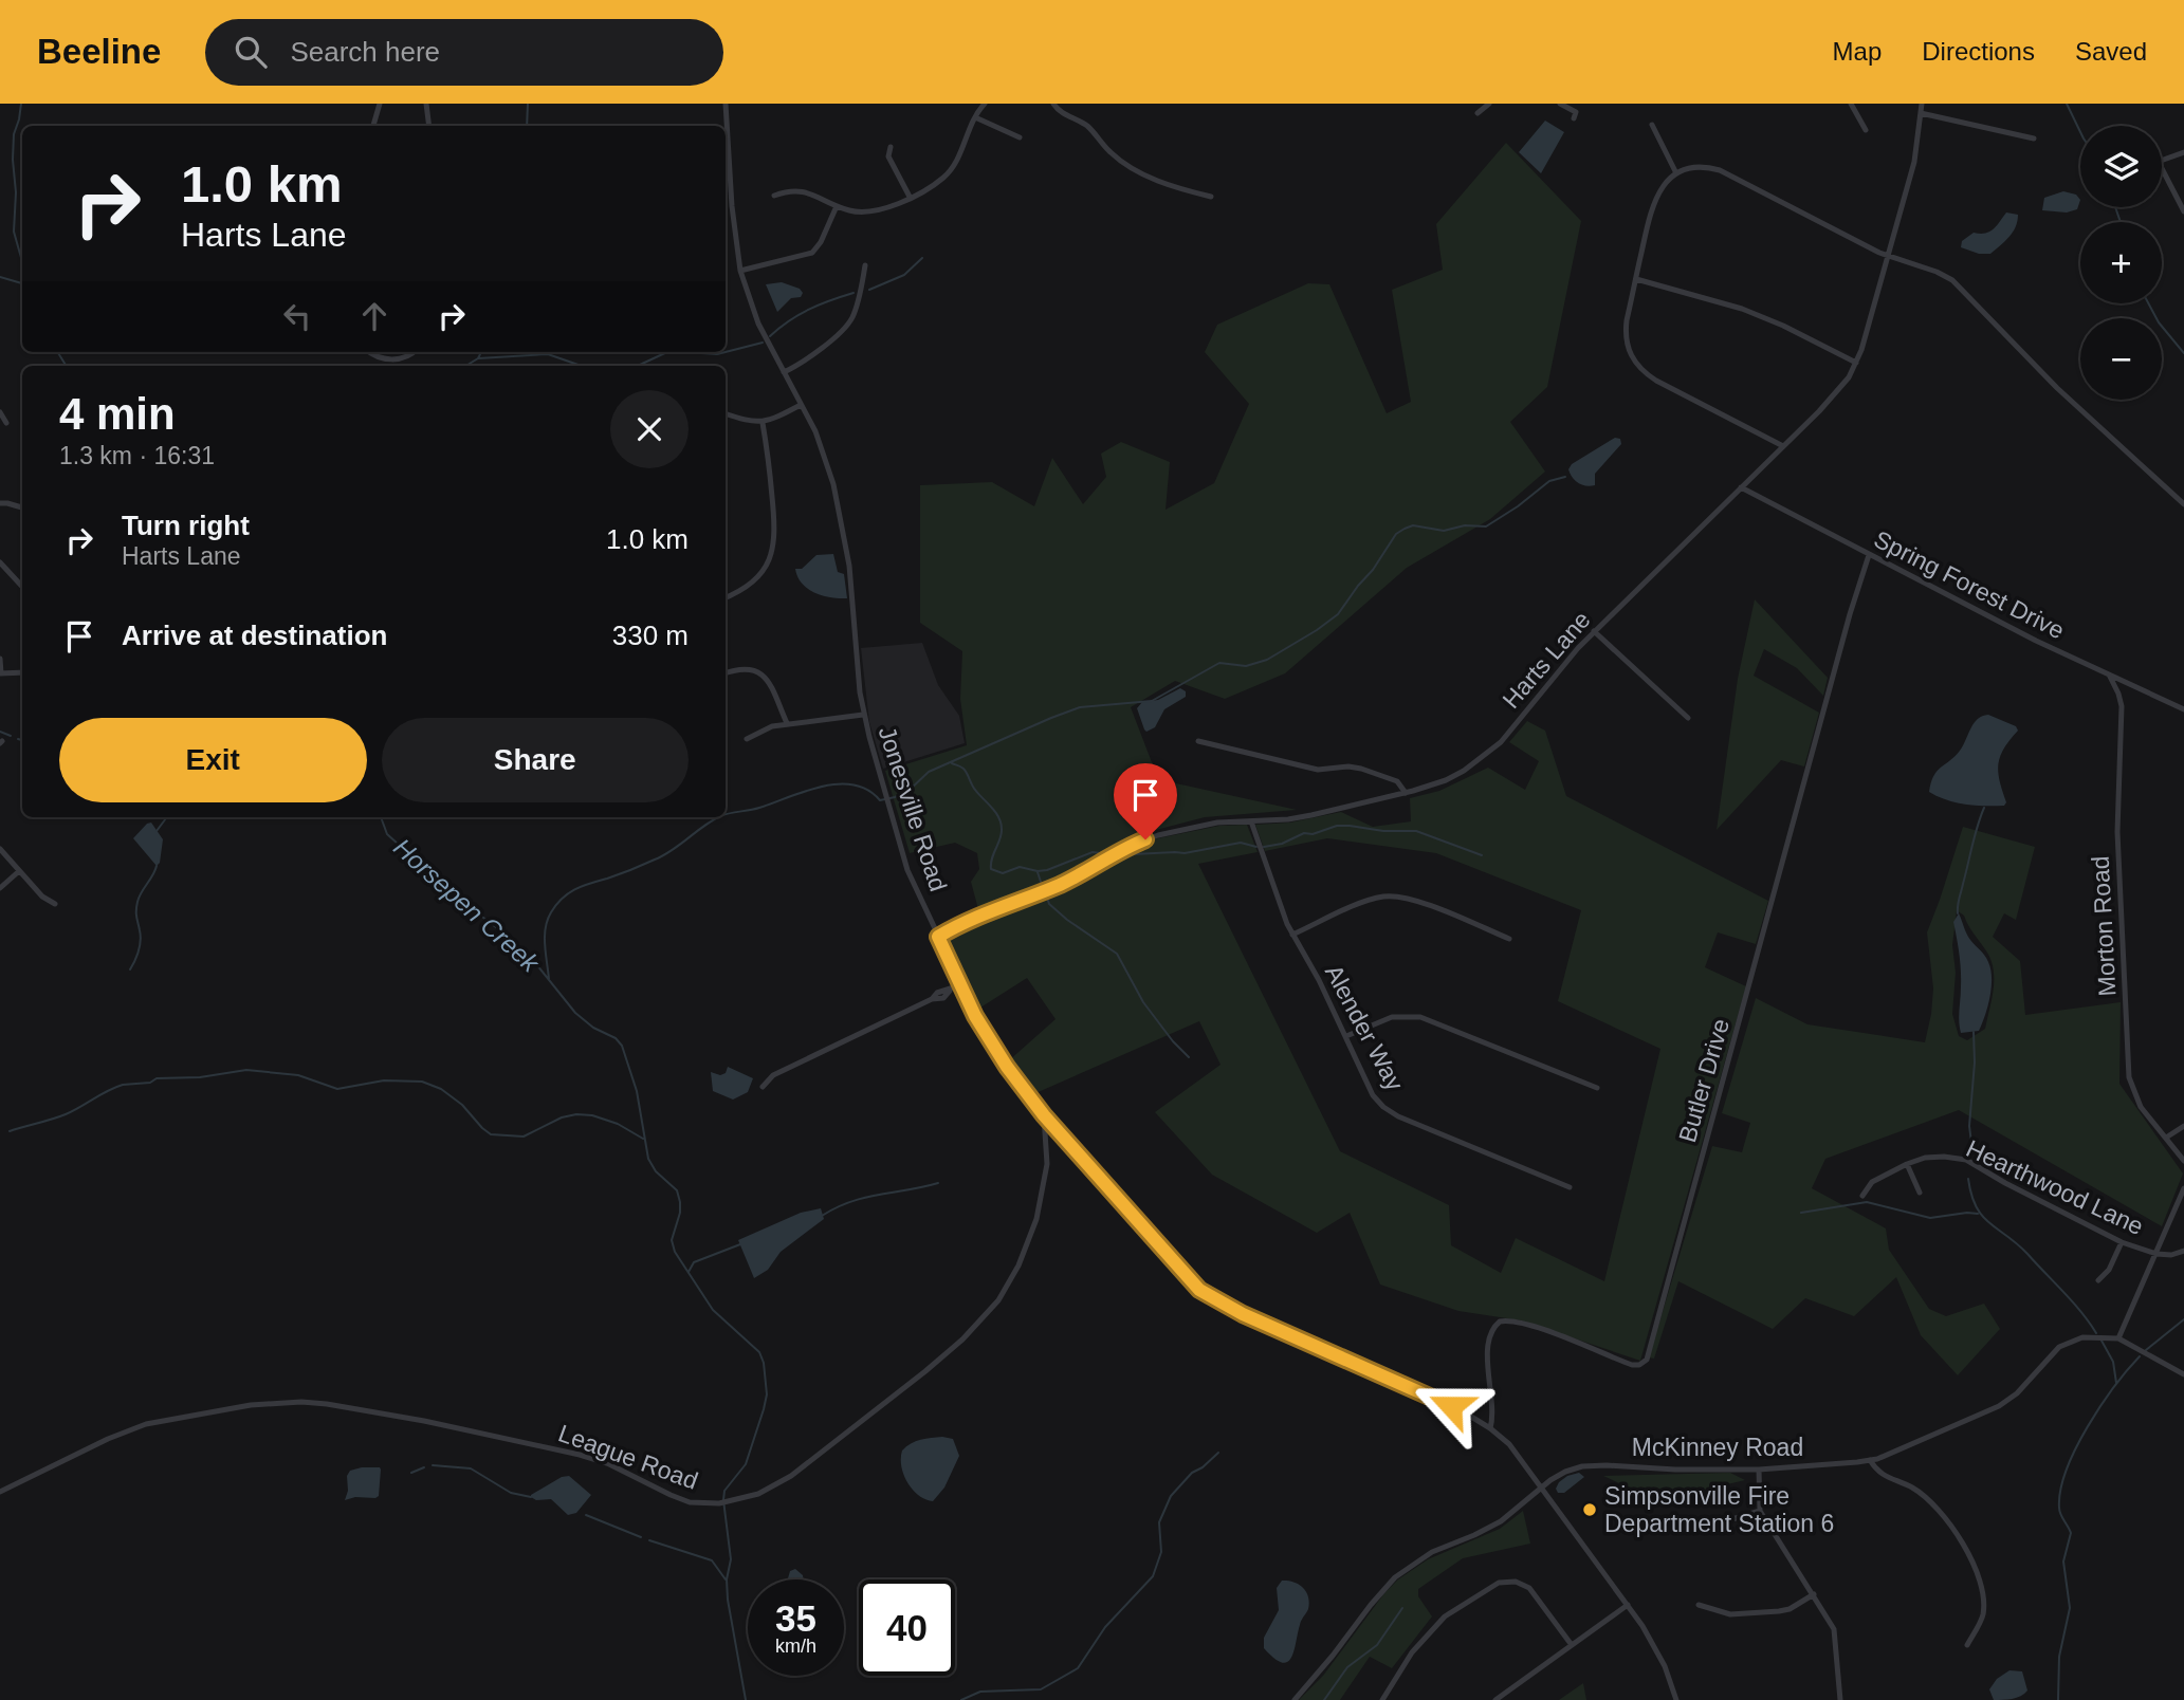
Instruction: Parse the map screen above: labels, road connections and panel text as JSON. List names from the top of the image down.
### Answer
{
  "streets": {
    "street": [
      "Spring Forest Drive",
      "Harts Lane",
      "Jonesville Road",
      "Morton Road",
      "Alender Way",
      "Butler Drive",
      "Hearthwood Lane",
      "McKinney Road",
      "League Road"
    ]
  },
  "crossings": [
    ["Spring Forest Drive", "Harts Lane"],
    ["Spring Forest Drive", "Morton Road"],
    ["Spring Forest Drive", "Butler Drive"],
    ["Harts Lane", "Jonesville Road"],
    ["Harts Lane", "Alender Way"],
    ["Jonesville Road", "Butler Drive"],
    ["Jonesville Road", "McKinney Road"],
    ["Jonesville Road", "League Road"]
  ],
  "water": ["Horsepen Creek"],
  "places": ["Simpsonville Fire Department Station 6"],
  "page": {
    "header": "Beeline",
    "search": "Search here",
    "nav": ["Map", "Directions", "Saved"],
    "map_buttons": ["+", "−"],
    "turn": ["1.0 km", "Harts Lane"],
    "heading": ["4 min", "1.3 km · 16:31"],
    "list": [
      {
        "name": "Turn right",
        "note": "Harts Lane",
        "value": "1.0 km"
      },
      {
        "name": "Arrive at destination",
        "value": "330 m"
      }
    ],
    "buttons": ["Exit", "Share"],
    "speed": "35 km/h",
    "limit": "40"
  }
}
